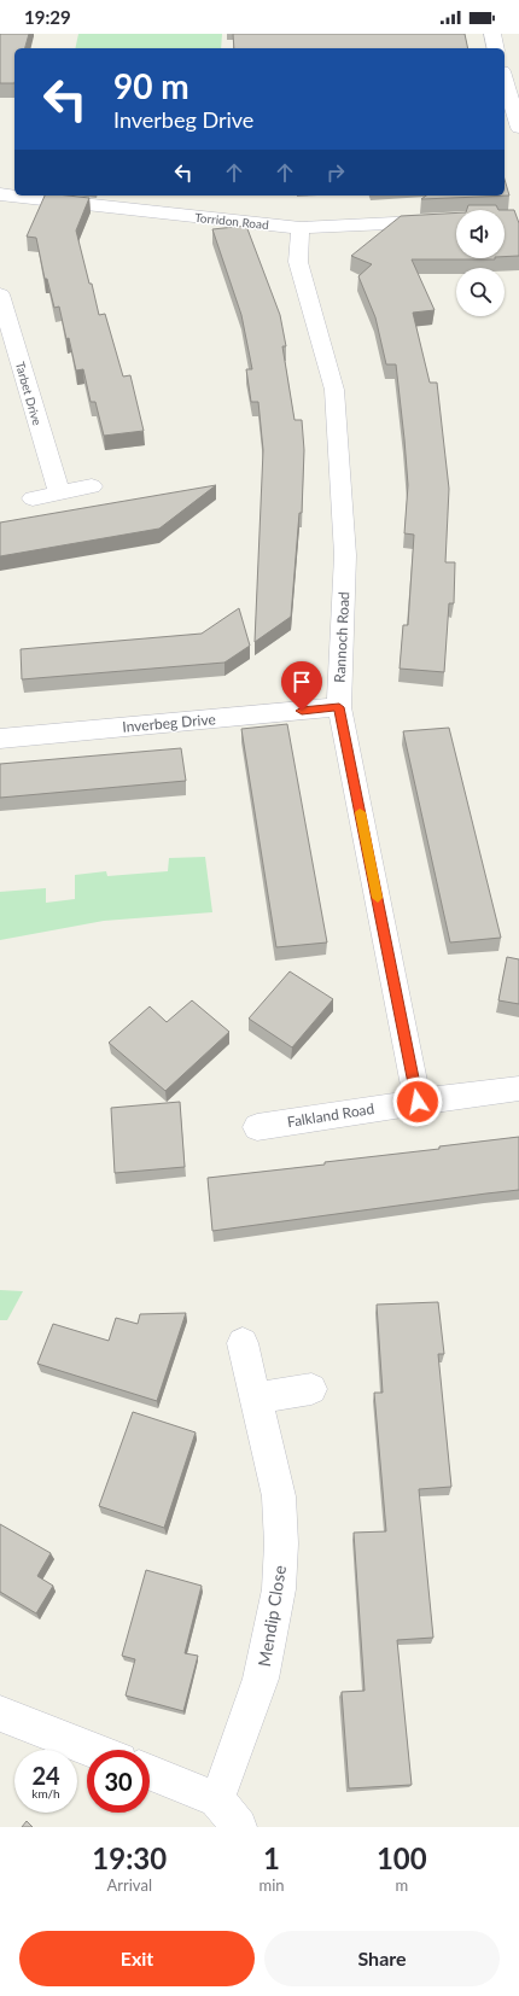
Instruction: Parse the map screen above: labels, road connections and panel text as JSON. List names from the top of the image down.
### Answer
{
  "streets": {
    "street": [
      "Torridon Road",
      "Tarbet Drive",
      "Rannoch Road",
      "Inverbeg Drive",
      "Falkland Road",
      "Mendip Close"
    ]
  },
  "crossings": [
    ["Torridon Road", "Rannoch Road"],
    ["Rannoch Road", "Inverbeg Drive"],
    ["Rannoch Road", "Falkland Road"]
  ],
  "page": {
    "status": "19:29",
    "turn": ["90 m", "Inverbeg Drive"],
    "speed": "24 km/h",
    "limit": "30",
    "eta": [
      "19:30",
      "Arrival",
      "1",
      "min",
      "100",
      "m"
    ],
    "buttons": ["Exit", "Share"]
  }
}
